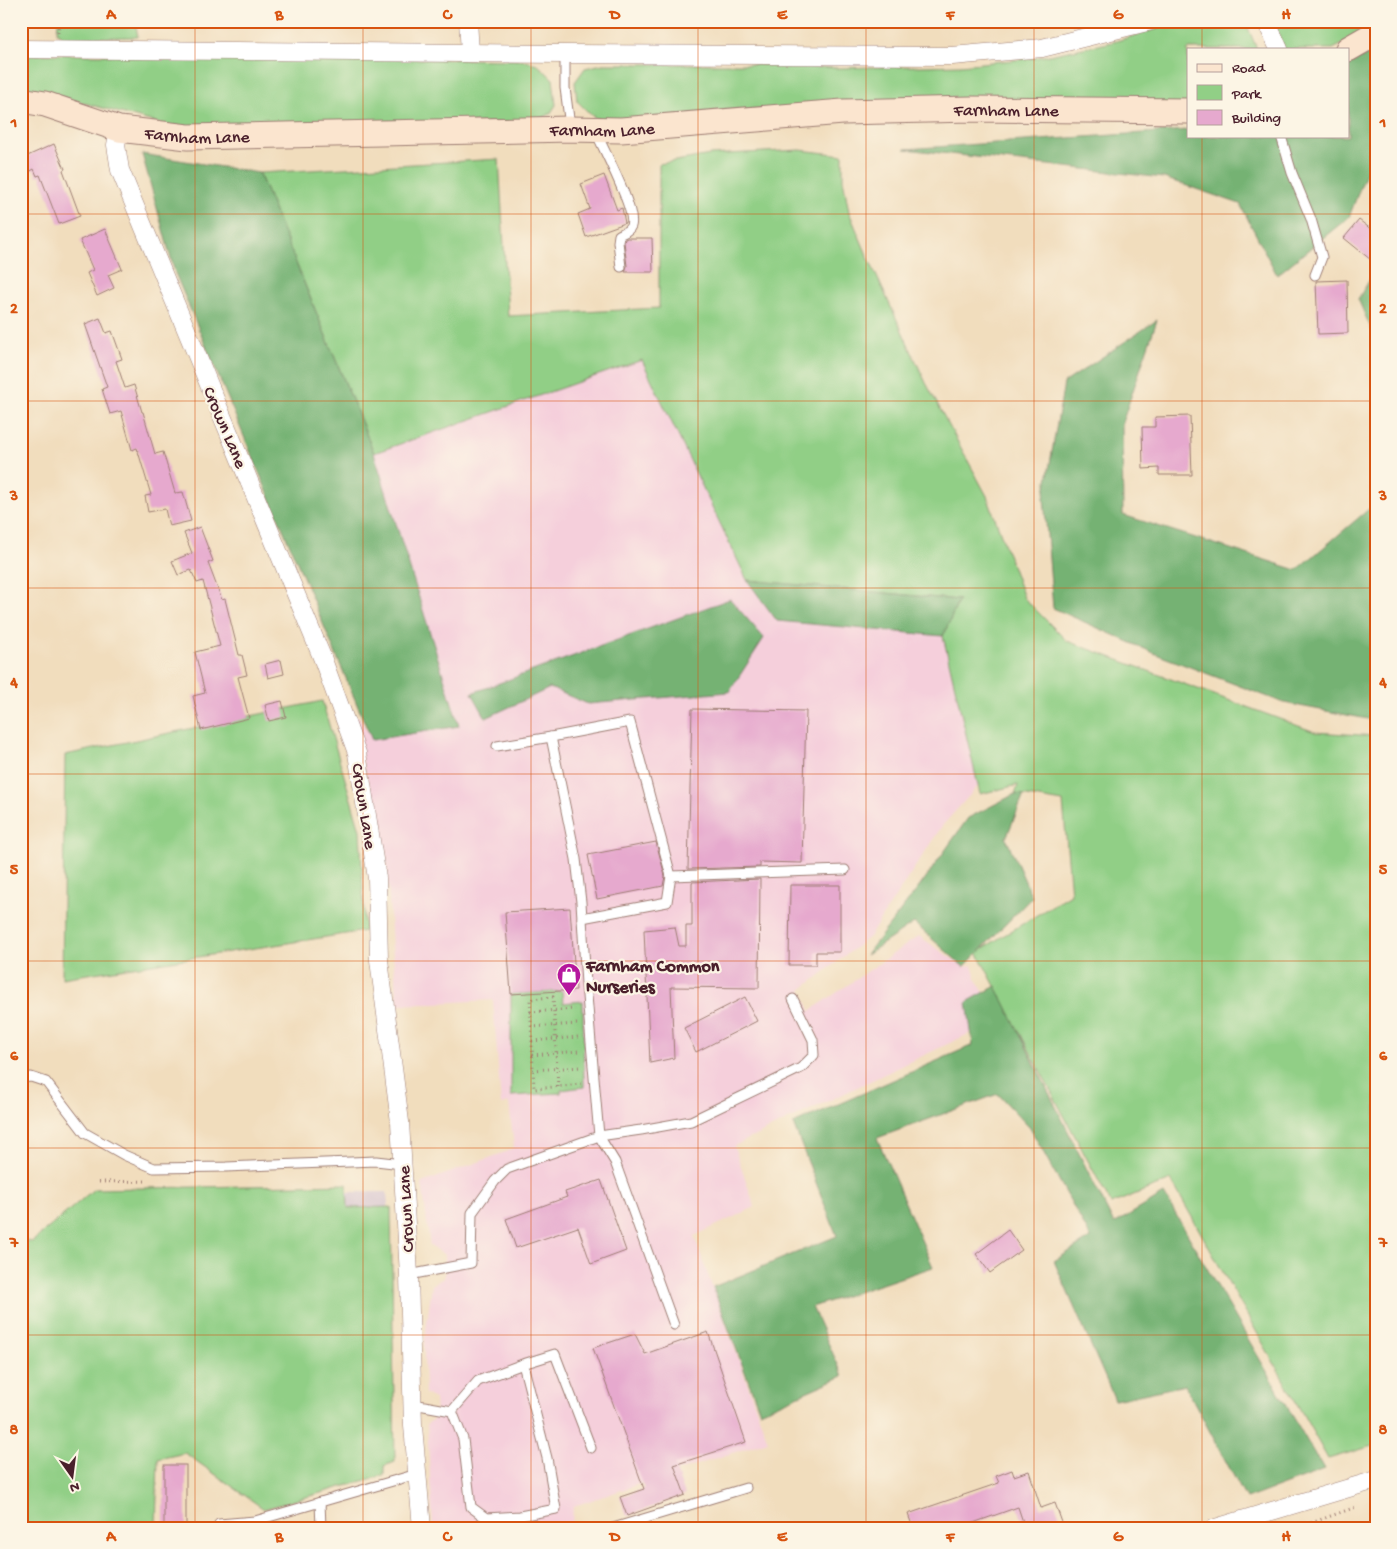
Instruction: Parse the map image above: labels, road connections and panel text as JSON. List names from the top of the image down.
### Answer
{
  "streets": {
    "street": ["Farnham Lane", "Crown Lane"]
  },
  "crossings": [
    ["Farnham Lane", "Crown Lane"]
  ],
  "places": {
    "shop": ["Farnham Common Nurseries"]
  },
  "legend": ["Road", "Park", "Building"],
  "north": "bottom",
  "grid": {
    "columns": [
      "A",
      "B",
      "C",
      "D",
      "E",
      "F",
      "G",
      "H"
    ],
    "rows": [
      "1",
      "2",
      "3",
      "4",
      "5",
      "6",
      "7",
      "8"
    ]
  }
}
